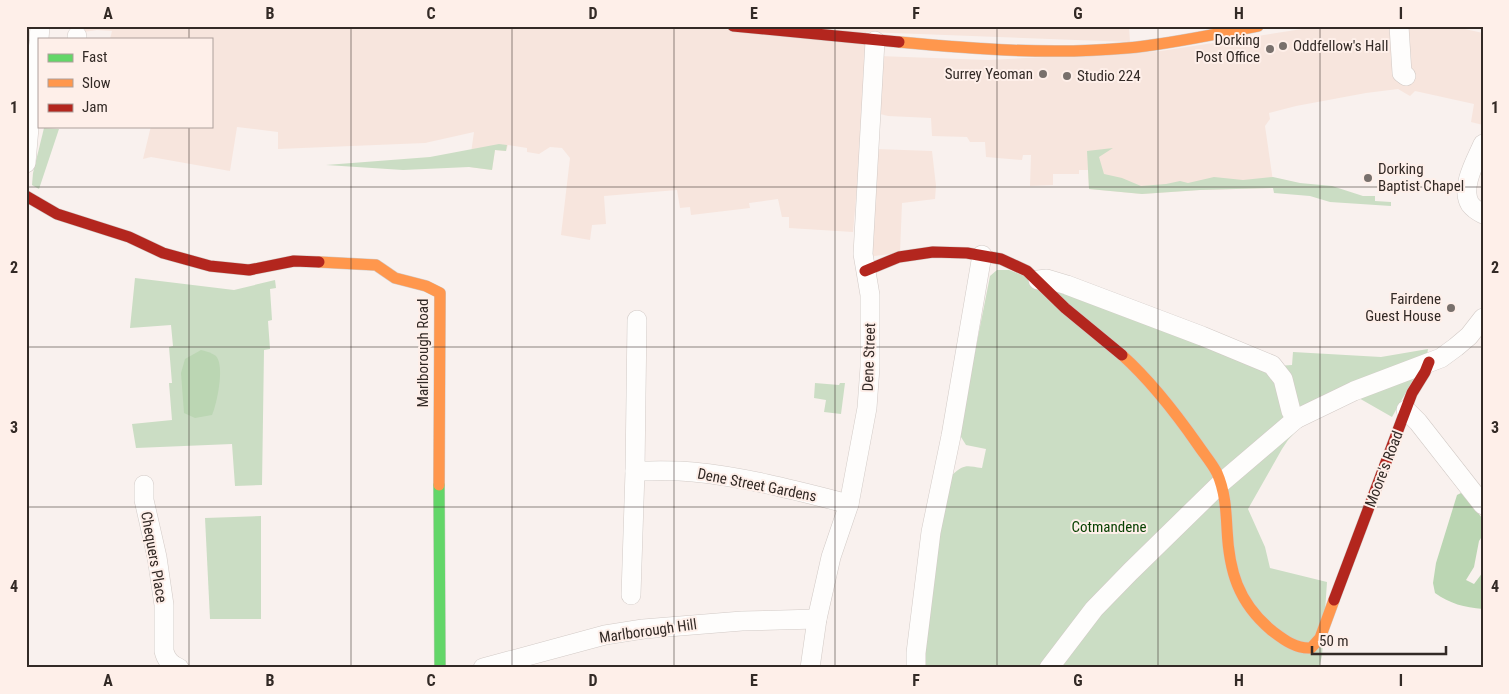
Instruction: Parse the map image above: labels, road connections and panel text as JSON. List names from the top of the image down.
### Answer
{
  "streets": {
    "street": [
      "Marlborough Road",
      "Dene Street",
      "Moore's Road",
      "Dene Street Gardens",
      "Chequers Place",
      "Marlborough Hill"
    ]
  },
  "crossings": [
    ["Dene Street", "Dene Street Gardens"],
    ["Dene Street", "Marlborough Hill"]
  ],
  "parks": ["Cotmandene"],
  "places": [
    "Oddfellow's Hall",
    "Dorking Post Office",
    "Surrey Yeoman",
    "Studio 224",
    "Dorking Baptist Chapel",
    "Fairdene Guest House"
  ],
  "legend": ["Fast", "Slow", "Jam"],
  "scale_bar": "50 m",
  "grid": {
    "columns": [
      "A",
      "B",
      "C",
      "D",
      "E",
      "F",
      "G",
      "H",
      "I"
    ],
    "rows": [
      "1",
      "2",
      "3",
      "4"
    ]
  }
}
